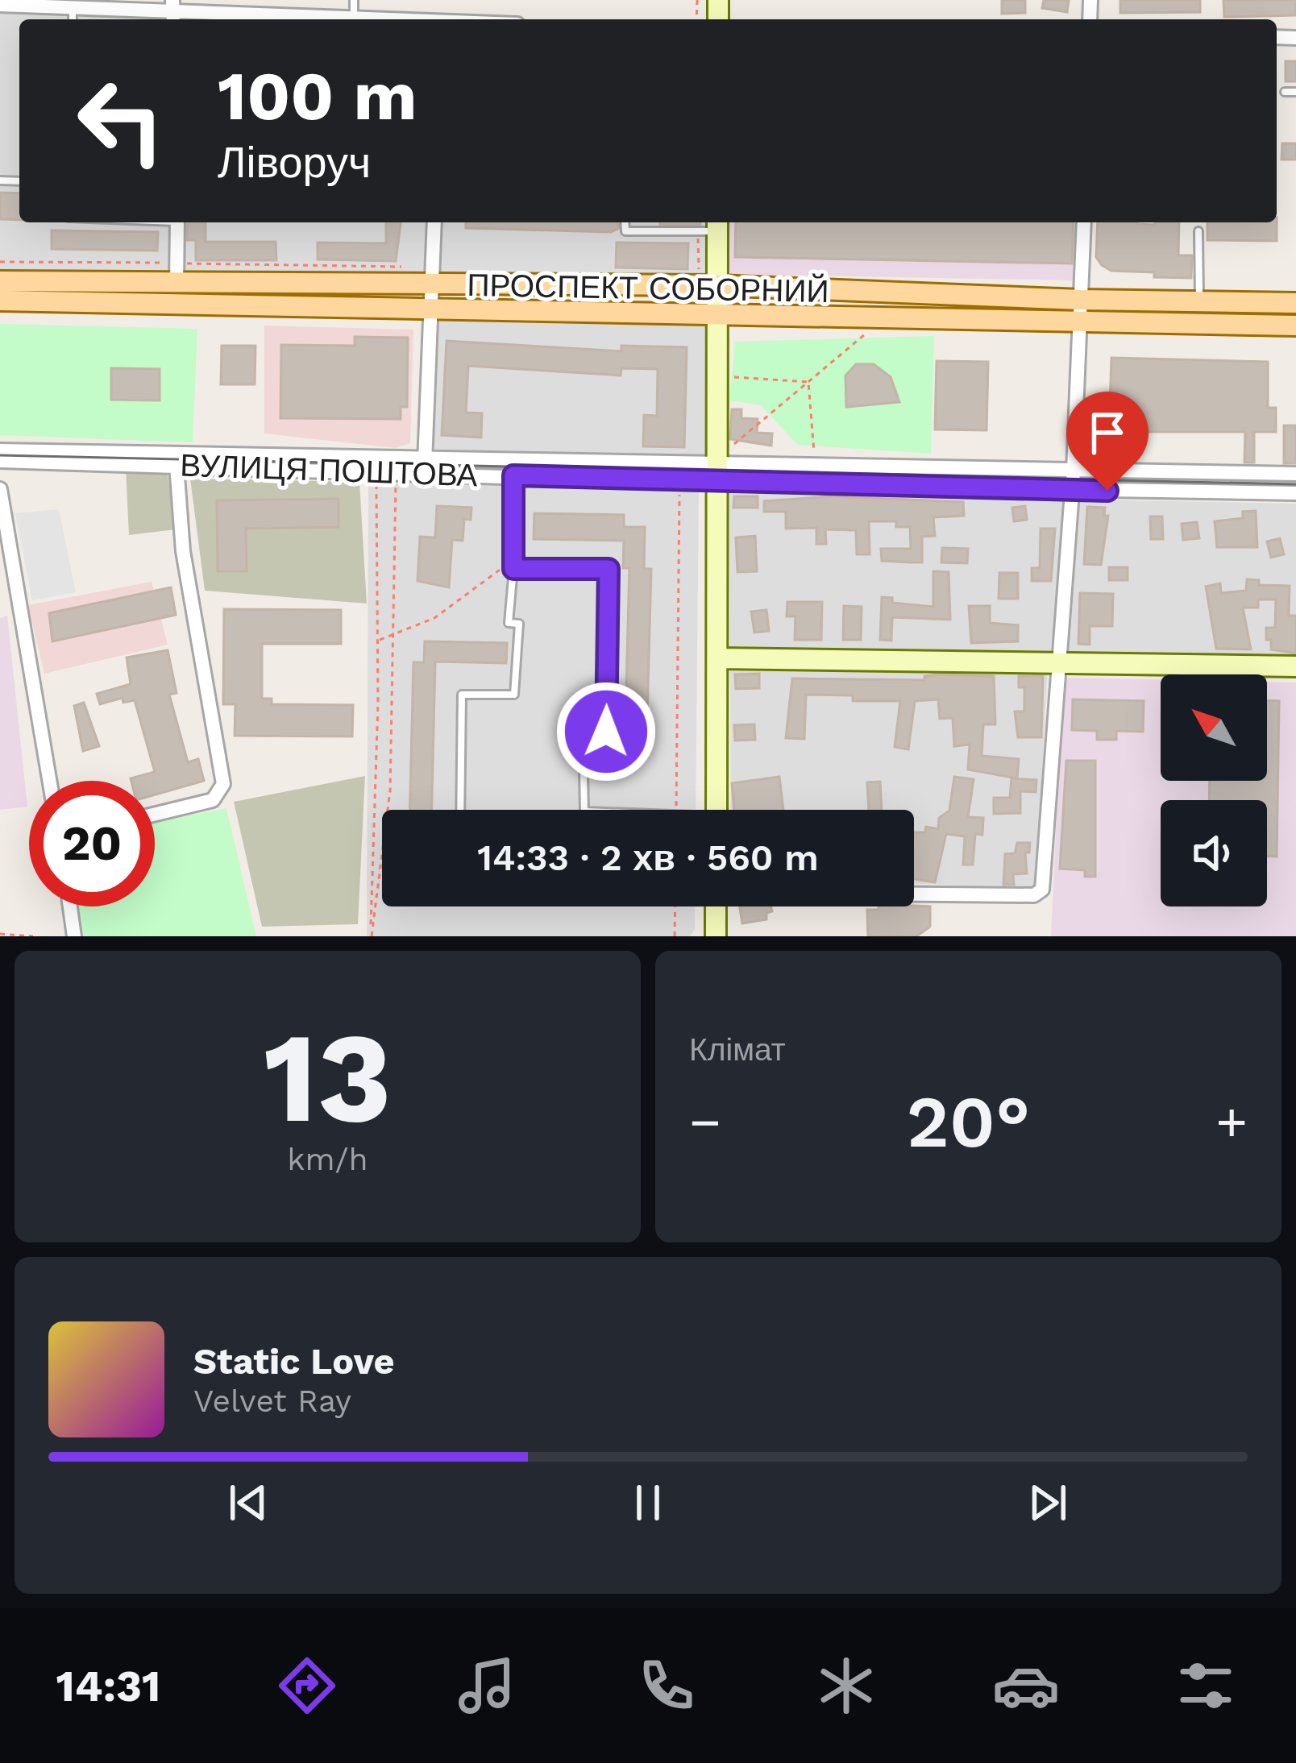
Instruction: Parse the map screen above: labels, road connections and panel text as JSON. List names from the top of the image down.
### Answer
{
  "streets": {
    "main road": ["ПРОСПЕКТ СОБОРНИЙ"],
    "street": ["ВУЛИЦЯ ПОШТОВА"]
  },
  "north": "top left",
  "page": {
    "turn": ["100 m", "Ліворуч"],
    "limit": "20",
    "trip": "14:33 · 2 хв · 560 m",
    "tile": [
      ["13", "km/h"],
      "Клімат"
    ],
    "heat": ["−", "20°", "+"],
    "song": ["Static Love", "Velvet Ray"],
    "tabs": "14:31"
  }
}
